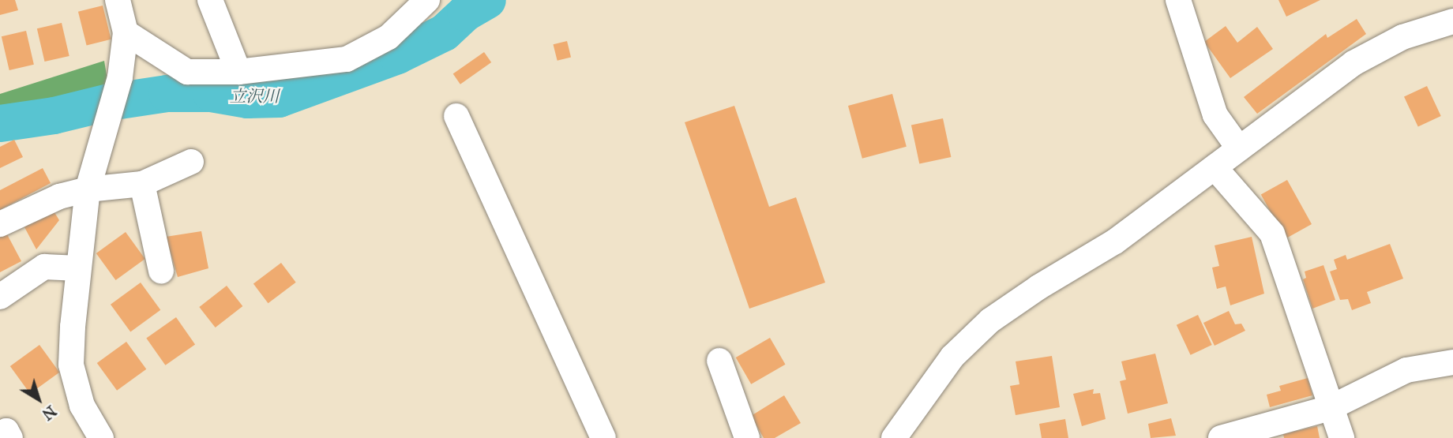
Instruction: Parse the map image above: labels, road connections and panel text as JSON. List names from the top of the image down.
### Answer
{
  "water": ["立沢川"],
  "north": "bottom right"
}
